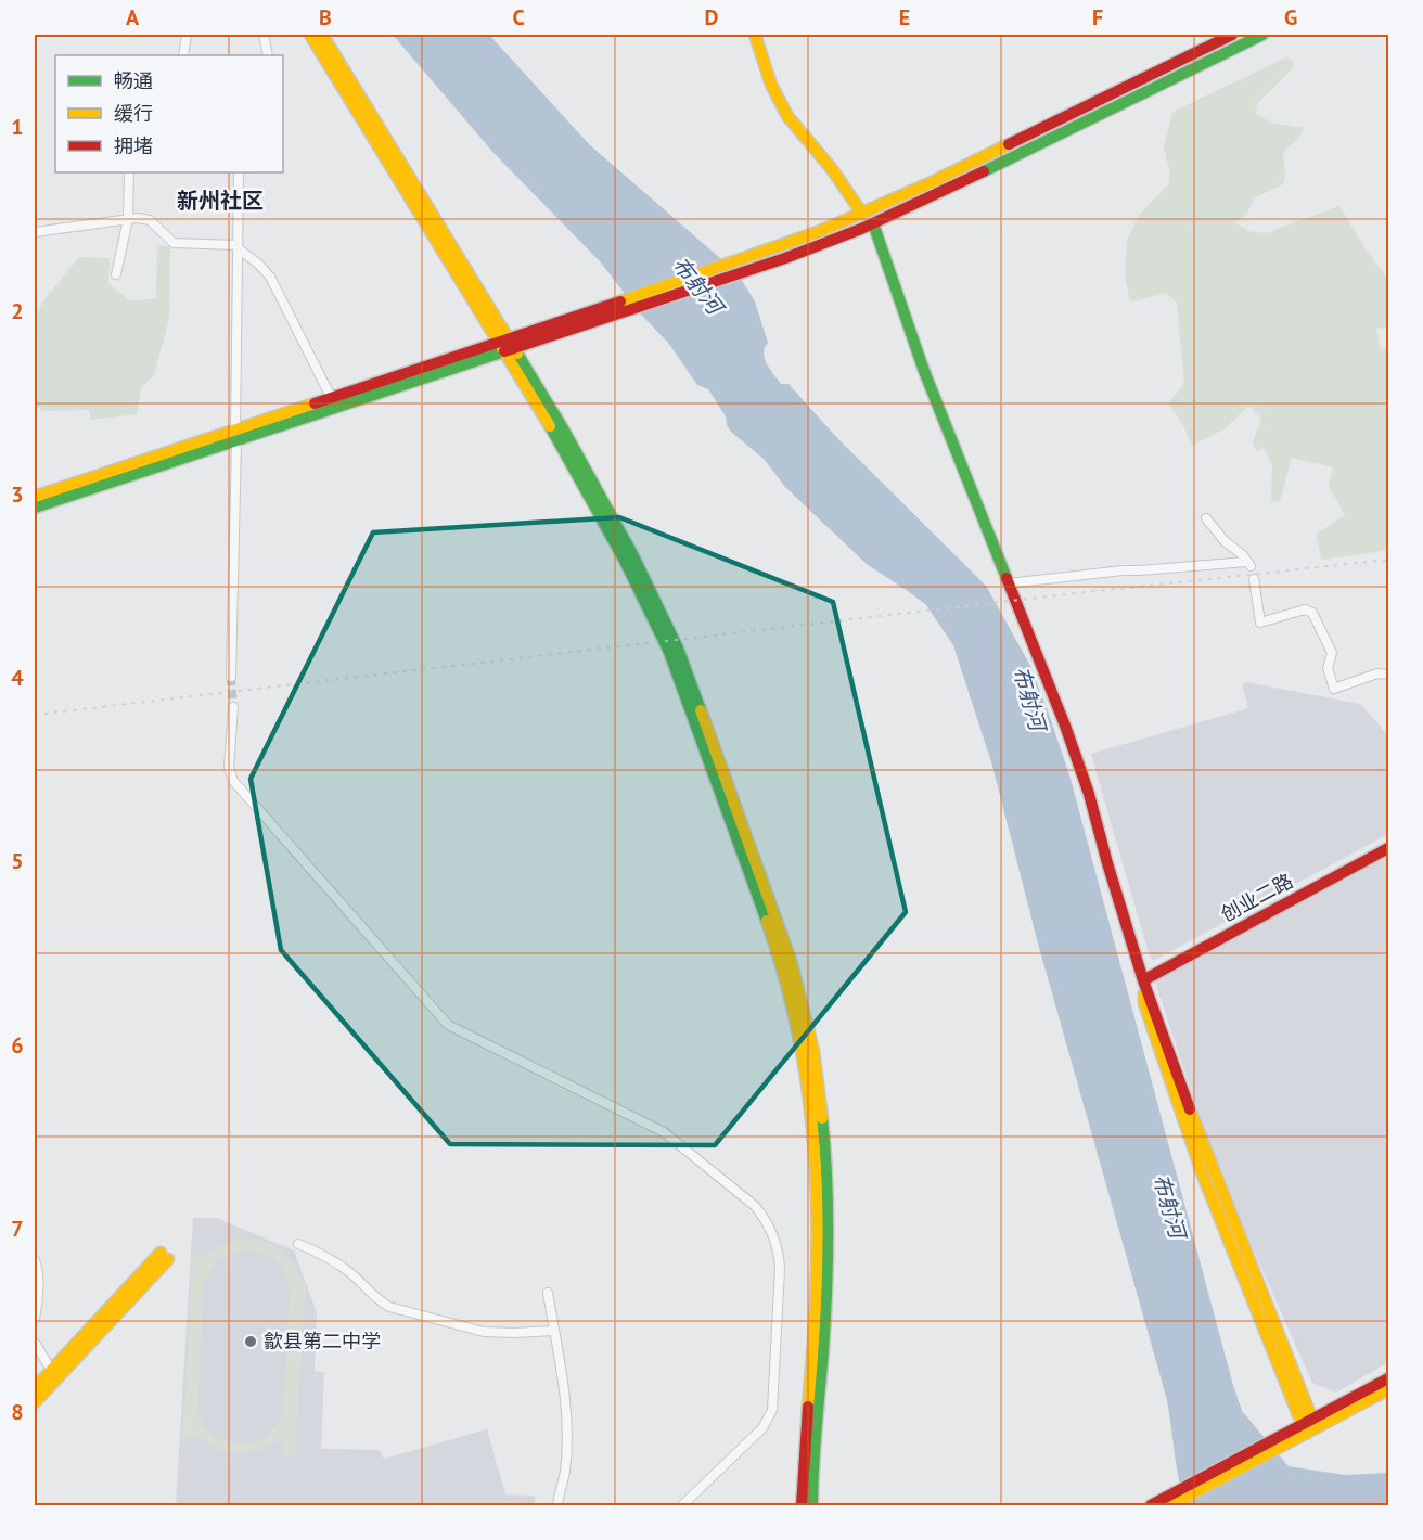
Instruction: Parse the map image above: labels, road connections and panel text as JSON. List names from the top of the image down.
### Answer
{
  "streets": {
    "main road": ["创业二路"]
  },
  "districts": ["新州社区"],
  "water": ["布射河"],
  "places": ["歙县第二中学"],
  "legend": ["畅通", "缓行", "拥堵"],
  "grid": {
    "columns": [
      "A",
      "B",
      "C",
      "D",
      "E",
      "F",
      "G"
    ],
    "rows": [
      "1",
      "2",
      "3",
      "4",
      "5",
      "6",
      "7",
      "8"
    ]
  }
}
